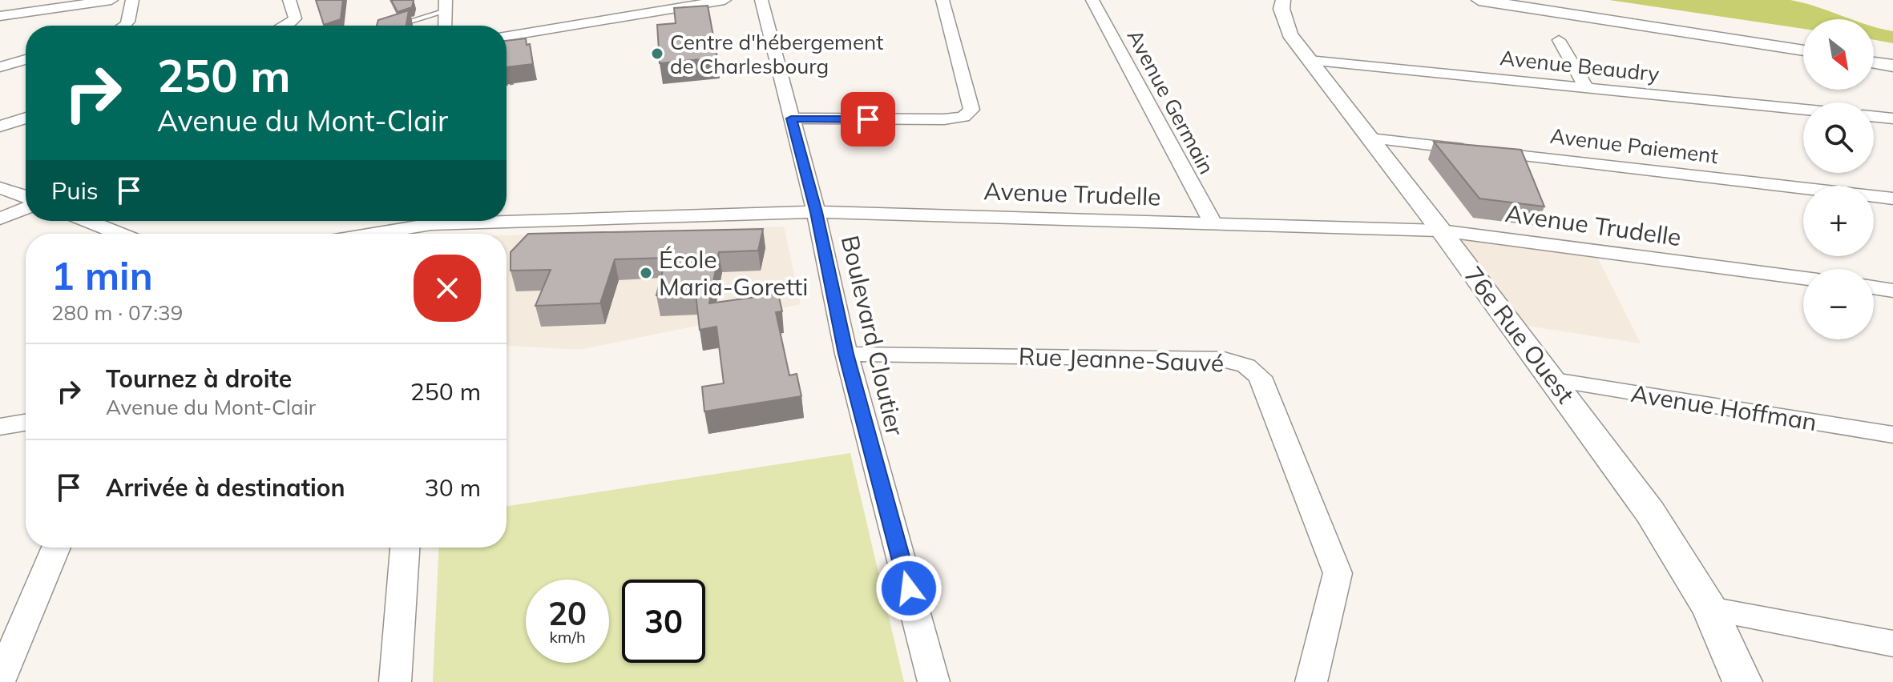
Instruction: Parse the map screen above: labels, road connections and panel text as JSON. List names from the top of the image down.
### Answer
{
  "streets": {
    "street": [
      "Avenue Beaudry",
      "Avenue Germain",
      "Avenue Paiement",
      "Avenue Trudelle",
      "76e Rue Ouest",
      "Boulevard Cloutier",
      "Rue Jeanne-Sauvé",
      "Avenue Hoffman"
    ]
  },
  "crossings": [
    ["Avenue Beaudry", "76e Rue Ouest"],
    ["Avenue Germain", "Avenue Trudelle"],
    ["Avenue Paiement", "76e Rue Ouest"],
    ["Avenue Trudelle", "76e Rue Ouest"],
    ["Avenue Trudelle", "Boulevard Cloutier"],
    ["76e Rue Ouest", "Avenue Hoffman"],
    ["Boulevard Cloutier", "Rue Jeanne-Sauvé"]
  ],
  "places": ["Centre d'hébergement de Charlesbourg", "École Maria-Goretti"],
  "north": "bottom right",
  "page": {
    "map_buttons": ["+", "−"],
    "turn": ["250 m", "Avenue du Mont-Clair"],
    "then": "Puis",
    "heading": ["1 min", "280 m · 07:39"],
    "list": [
      {
        "name": "Tournez à droite",
        "note": "Avenue du Mont-Clair",
        "value": "250 m"
      },
      {
        "name": "Arrivée à destination",
        "value": "30 m"
      }
    ],
    "speed": "20 km/h",
    "limit": "30"
  }
}
